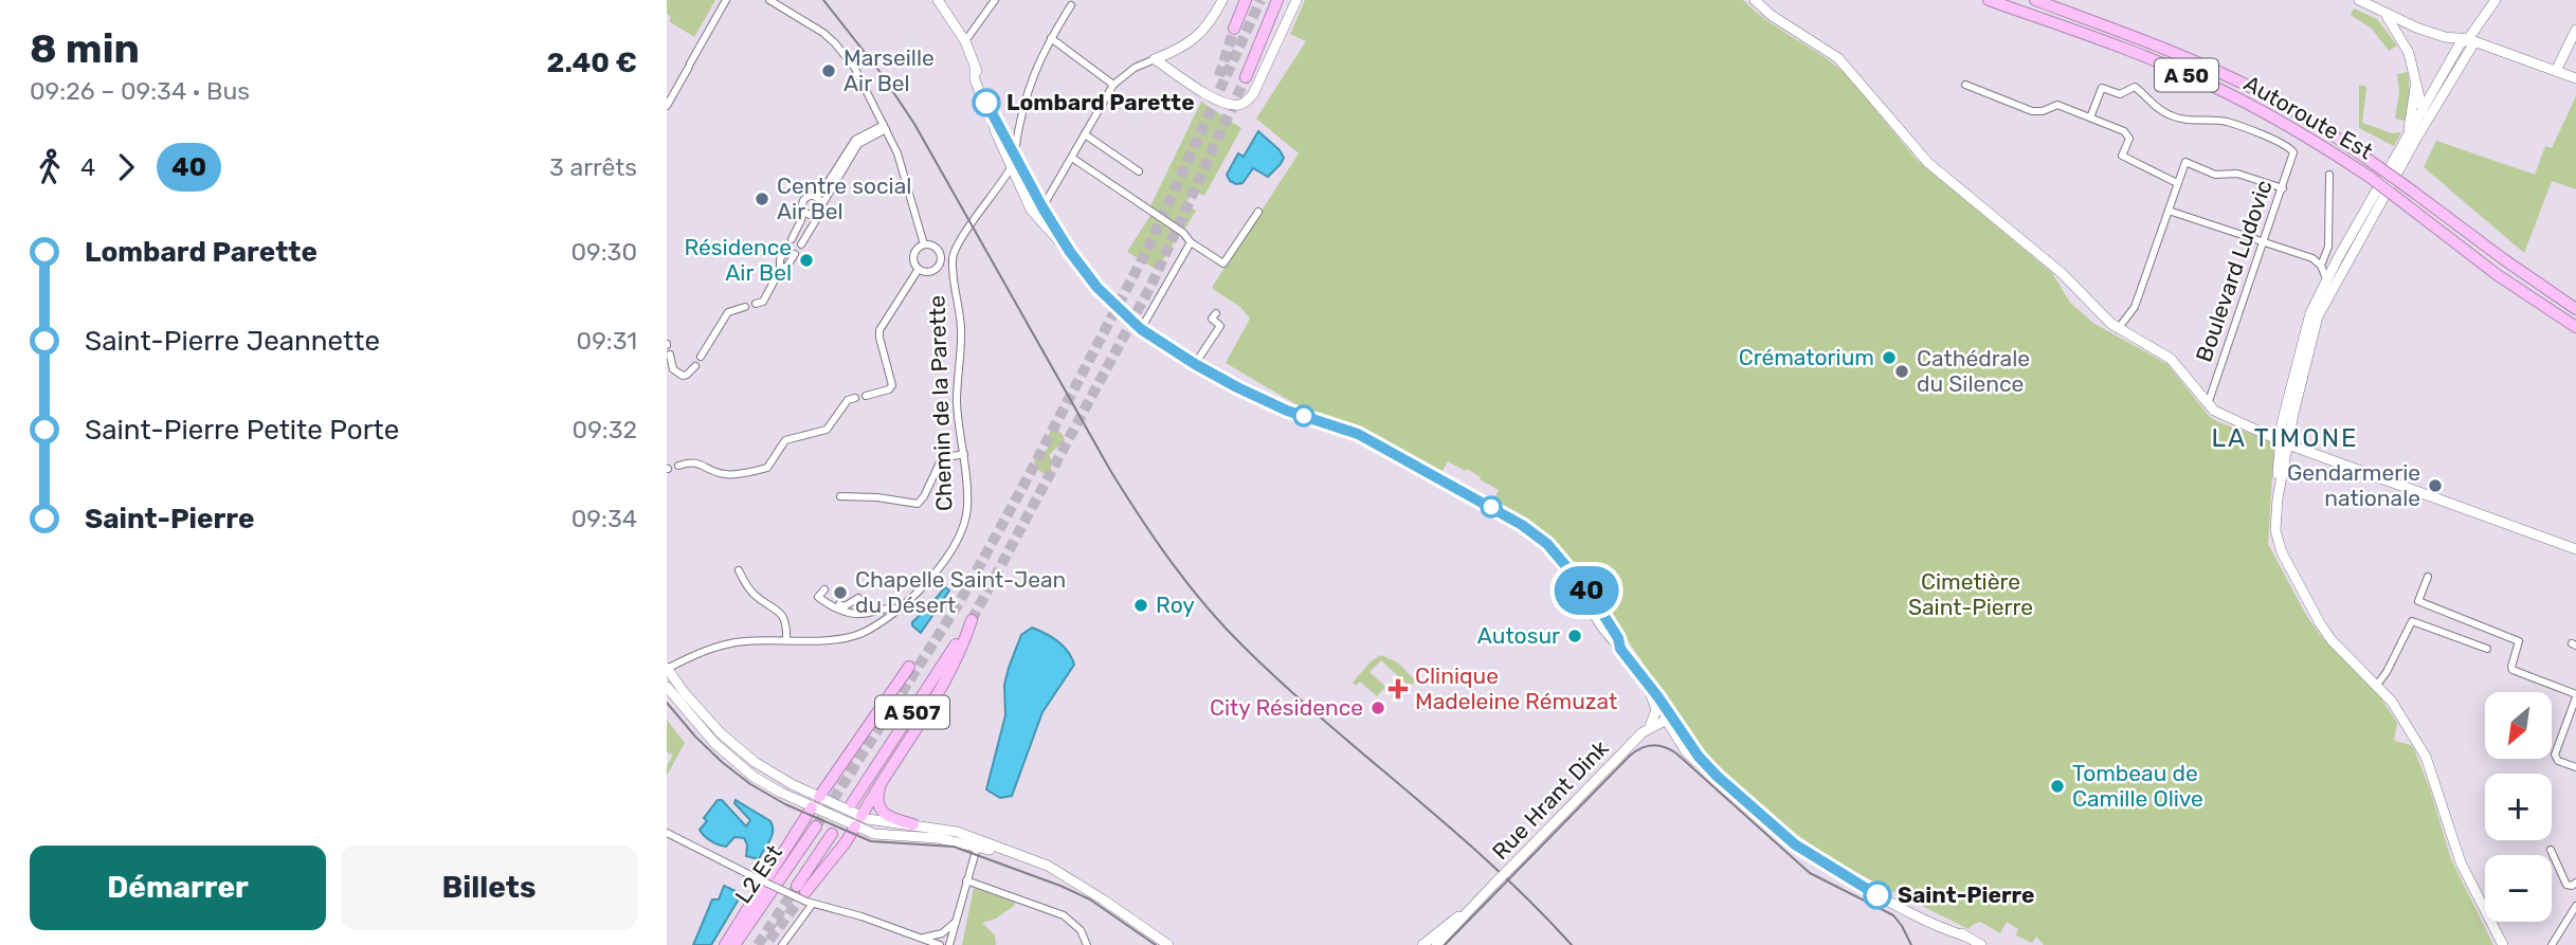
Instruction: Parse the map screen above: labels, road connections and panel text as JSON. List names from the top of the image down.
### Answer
{
  "streets": {
    "highway": [
      "A 50",
      "Autoroute Est",
      "A 507",
      "L2 Est"
    ],
    "street": ["Boulevard Ludovic", "Chemin de la Parette", "Rue Hrant Dink"]
  },
  "districts": ["LA TIMONE"],
  "parks": ["Cimetière Saint-Pierre"],
  "places": {
    "other": [
      "Marseille Air Bel",
      "Lombard Parette",
      "Centre social Air Bel",
      "Résidence Air Bel",
      "Crématorium",
      "Cathédrale du Silence",
      "Gendarmerie nationale",
      "Chapelle Saint-Jean du Désert",
      "Roy",
      "Autosur",
      "City Résidence",
      "Tombeau de Camille Olive",
      "Saint-Pierre"
    ],
    "health": ["Clinique Madeleine Rémuzat"]
  },
  "lines": ["bus line 40"],
  "north": "bottom left",
  "page": {
    "heading": ["8 min", "09:26 – 09:34 · Bus", "2.40 €"],
    "on_map": "40",
    "legs": ["4", "40", "3 arrêts"],
    "list": [
      {
        "name": "Lombard Parette",
        "value": "09:30"
      },
      {
        "name": "Saint-Pierre Jeannette",
        "value": "09:31"
      },
      {
        "name": "Saint-Pierre Petite Porte",
        "value": "09:32"
      },
      {
        "name": "Saint-Pierre",
        "value": "09:34"
      }
    ],
    "map_buttons": ["+", "−"],
    "buttons": ["Démarrer", "Billets"]
  }
}
